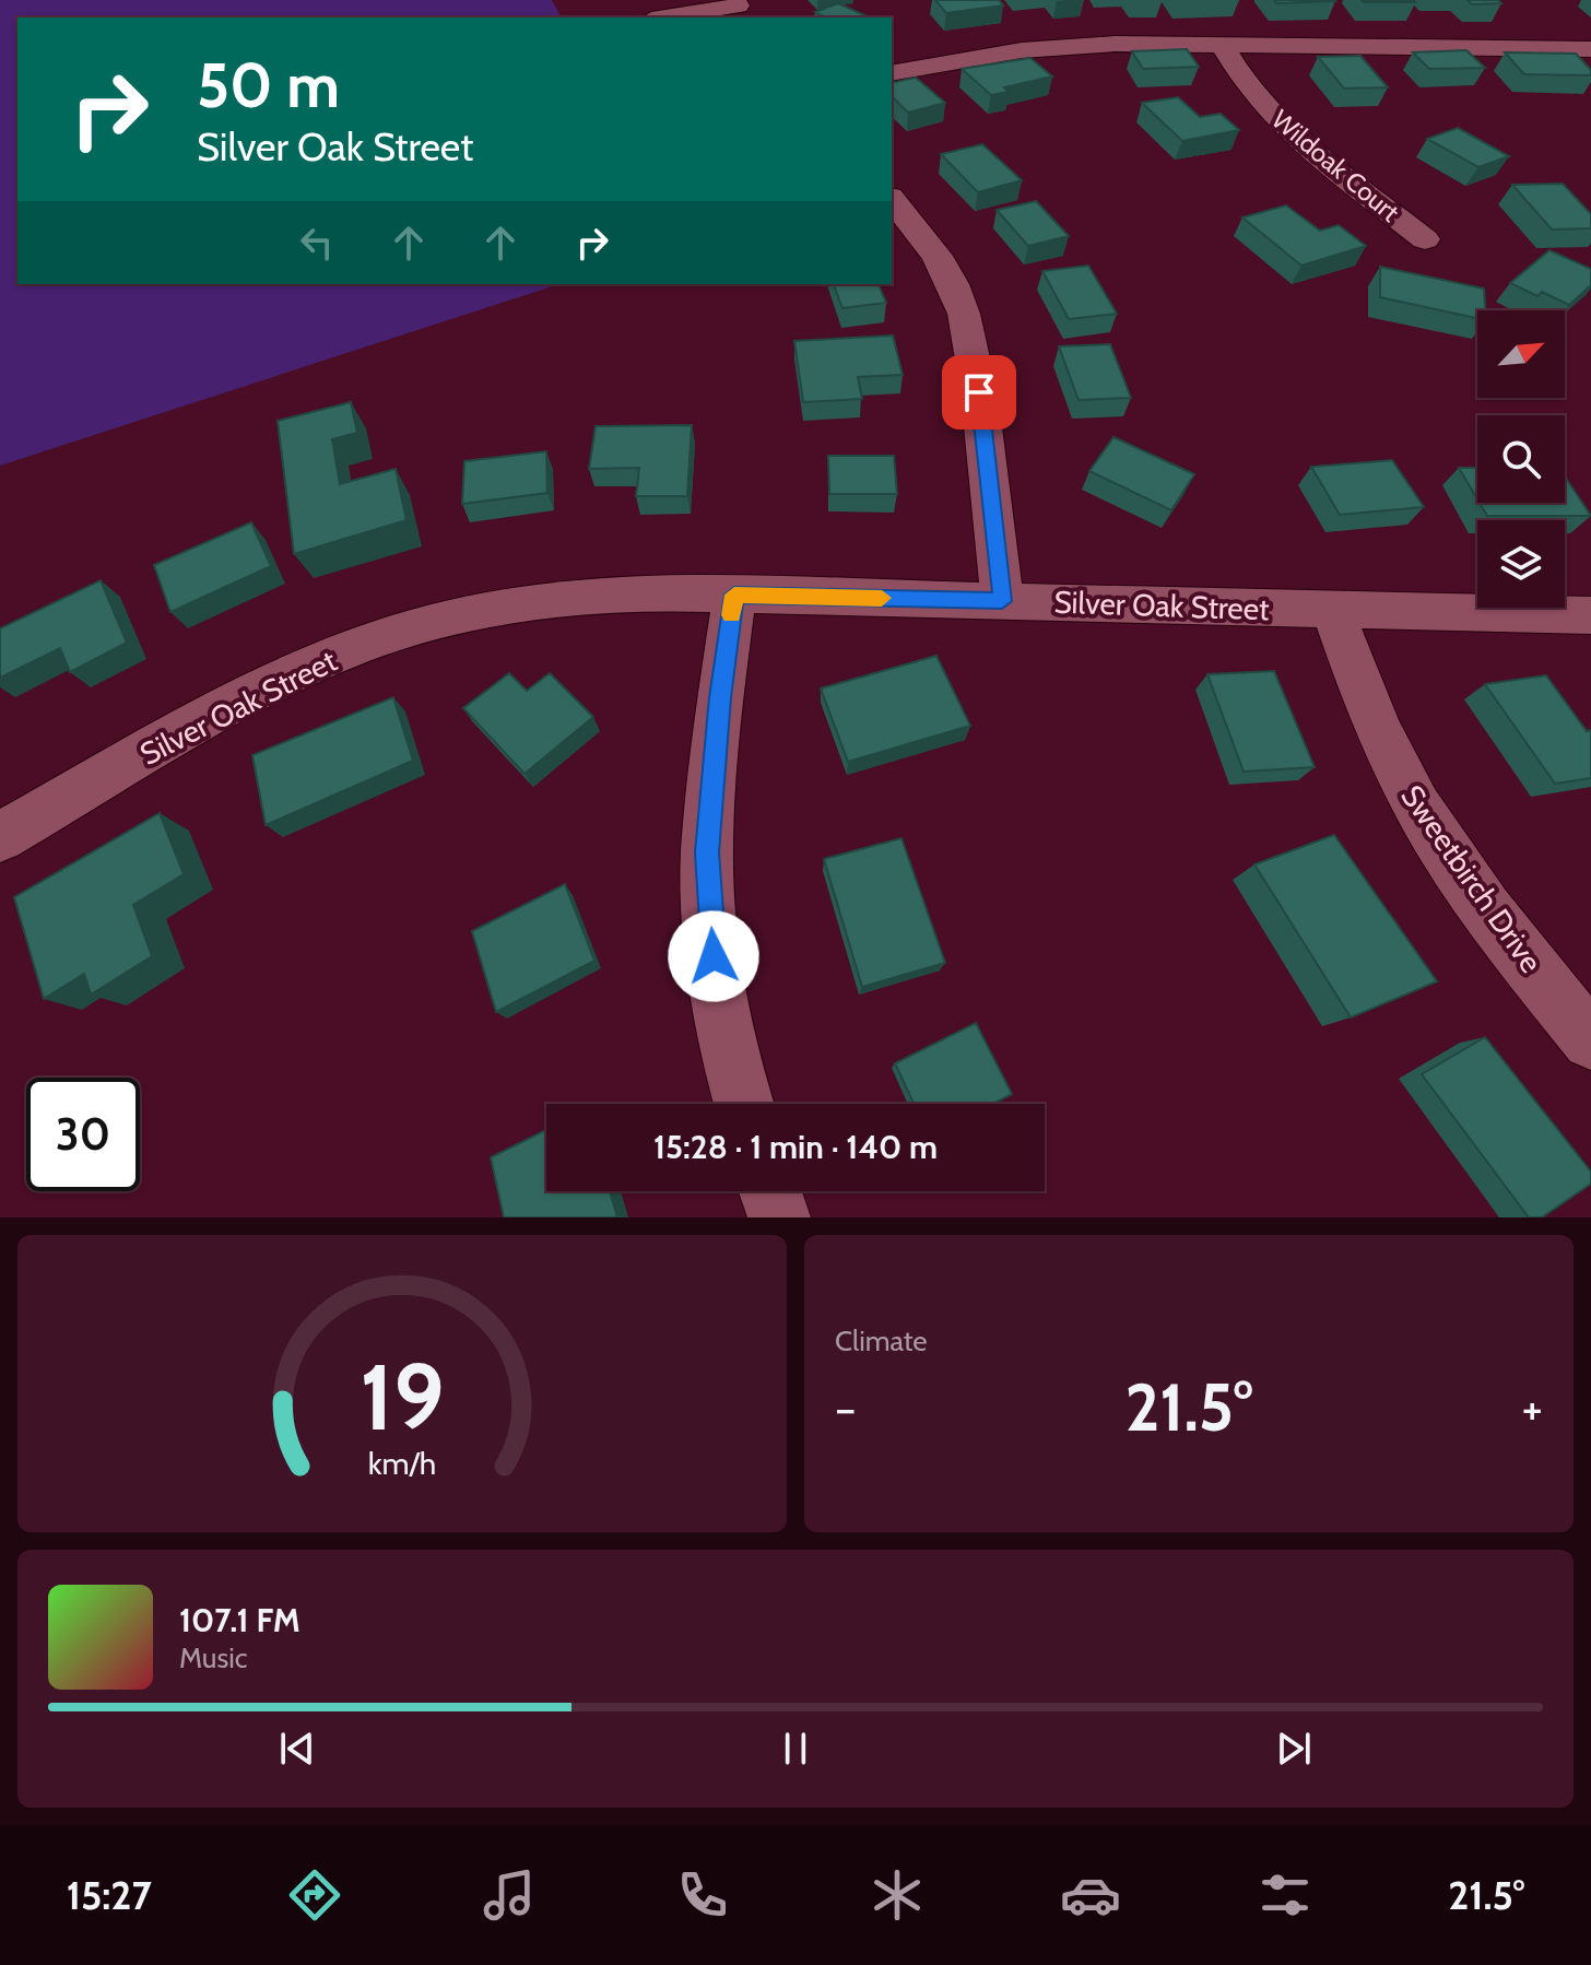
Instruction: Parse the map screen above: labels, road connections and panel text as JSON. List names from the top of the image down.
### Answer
{
  "streets": {
    "street": ["Wildoak Court", "Silver Oak Street", "Sweetbirch Drive"]
  },
  "crossings": [
    ["Silver Oak Street", "Sweetbirch Drive"]
  ],
  "north": "top right",
  "page": {
    "turn": ["50 m", "Silver Oak Street"],
    "limit": "30",
    "trip": "15:28 · 1 min · 140 m",
    "tile": "Climate",
    "heat": ["−", "21.5°", "+"],
    "song": ["107.1 FM", "Music"],
    "tabs": ["15:27", "21.5°"],
    "gauge": ["19", "km/h"]
  }
}
